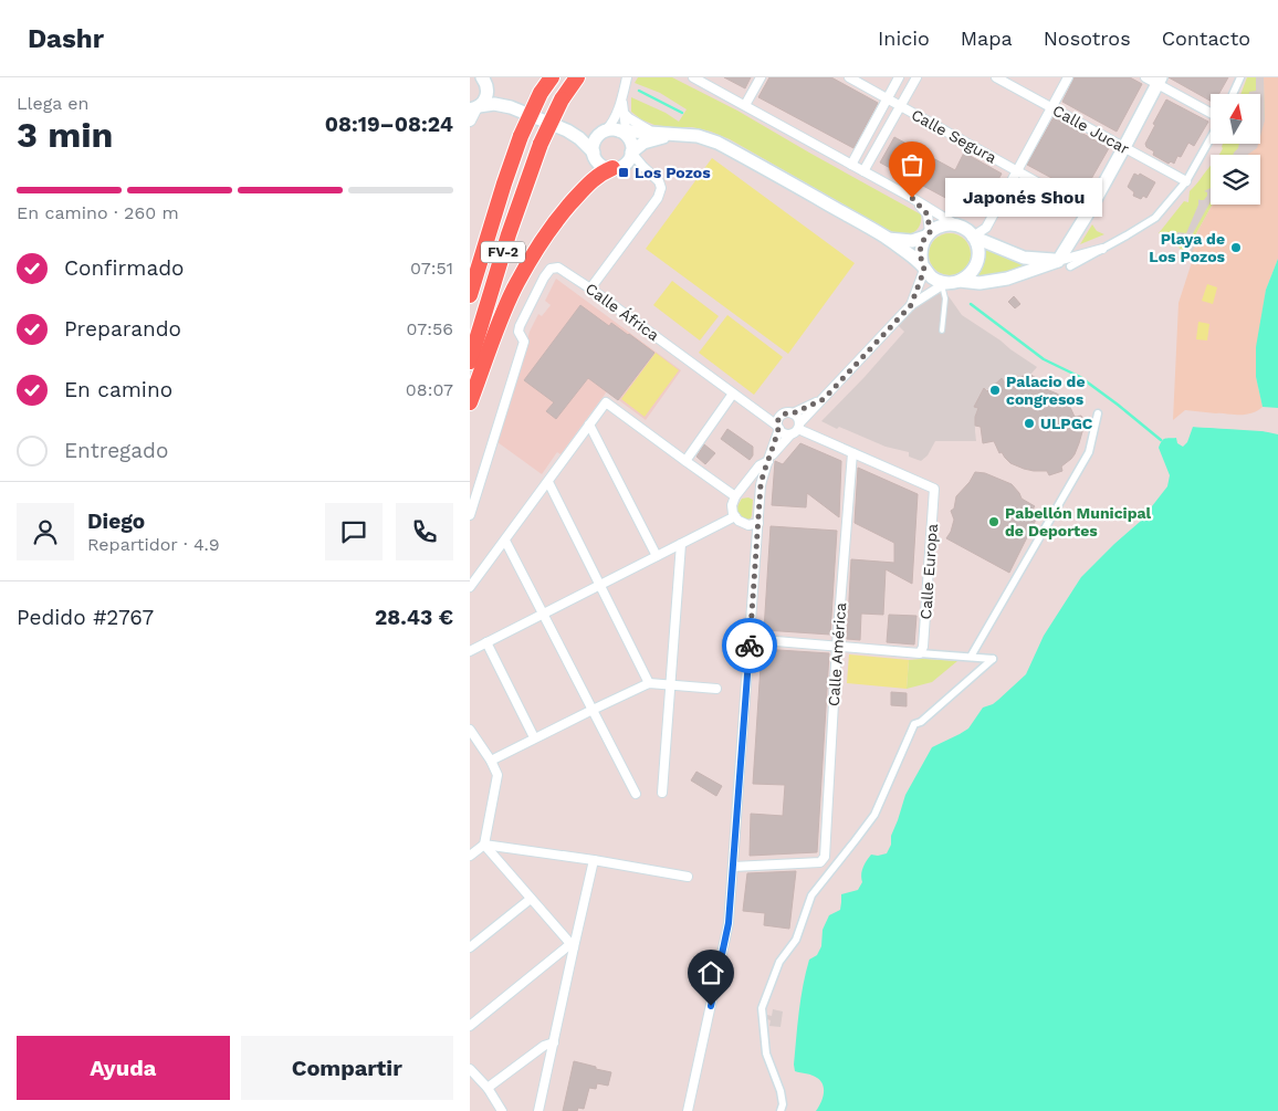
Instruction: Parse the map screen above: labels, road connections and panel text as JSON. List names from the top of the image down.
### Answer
{
  "streets": {
    "highway": ["FV-2"],
    "street": [
      "Calle Jucar",
      "Calle Segura",
      "Calle África",
      "Calle Europa",
      "Calle América"
    ]
  },
  "crossings": [
    ["Calle Europa", "Calle América"]
  ],
  "places": {
    "transit": ["Los Pozos"],
    "other": [
      "Japonés Shou",
      "Playa de Los Pozos",
      "Palacio de congresos",
      "ULPGC",
      "Pabellón Municipal de Deportes"
    ]
  },
  "north": "top",
  "page": {
    "header": "Dashr",
    "nav": [
      "Inicio",
      "Mapa",
      "Nosotros",
      "Contacto"
    ],
    "heading": ["3 min", "Llega en", "08:19–08:24"],
    "panel": [
      "Diego",
      "Repartidor · 4.9",
      "Pedido #2767",
      "28.43 €"
    ],
    "bar": "En camino · 260 m",
    "bubble": "Japonés Shou",
    "list": [
      ["Confirmado", "07:51"],
      ["Preparando", "07:56"],
      ["En camino", "08:07"],
      "Entregado"
    ],
    "buttons": ["Ayuda", "Compartir"]
  }
}
